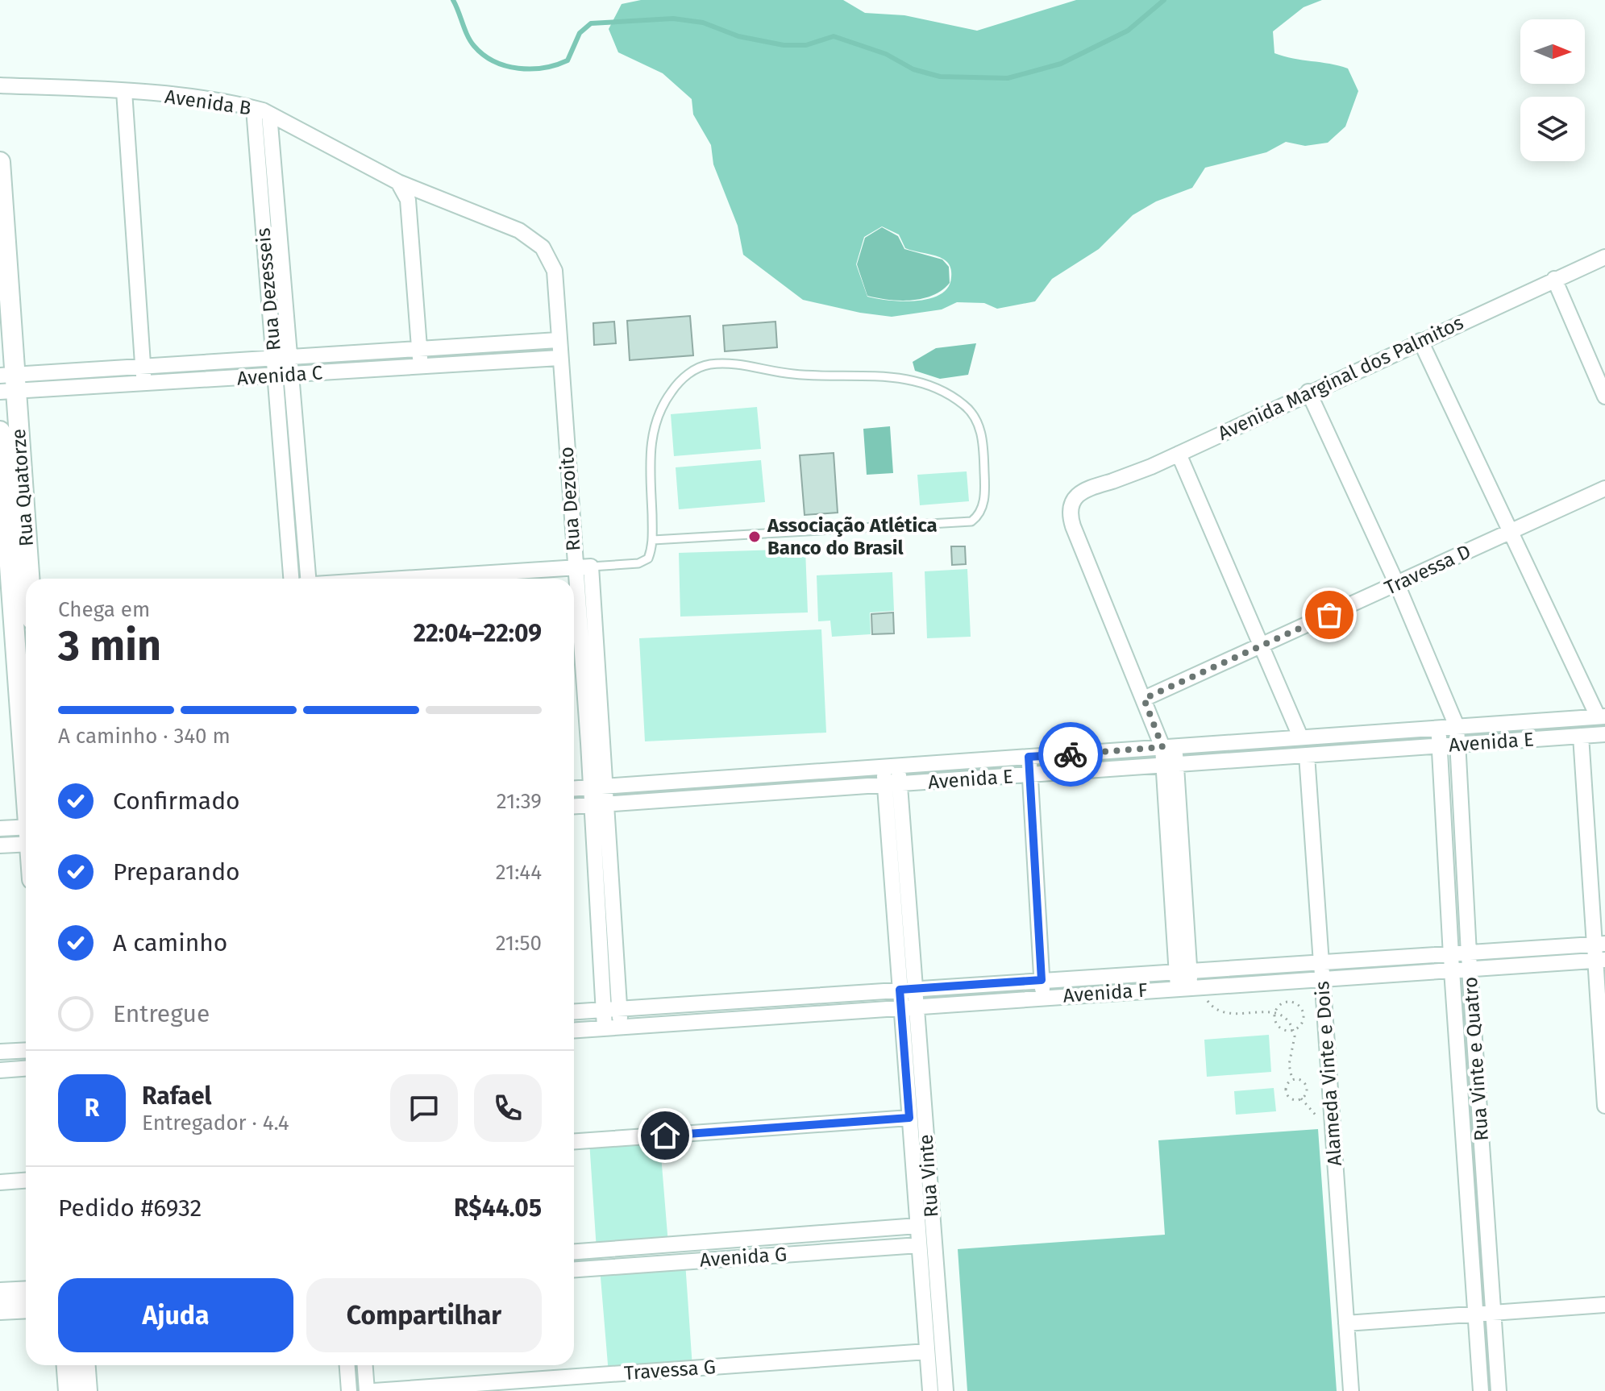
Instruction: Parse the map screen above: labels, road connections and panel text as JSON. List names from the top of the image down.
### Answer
{
  "streets": {
    "street": [
      "Avenida B",
      "Rua Dezesseis",
      "Avenida C",
      "Avenida Marginal dos Palmitos",
      "Rua Quatorze",
      "Rua Dezoito",
      "Travessa D",
      "Avenida E",
      "Avenida F",
      "Rua Vinte e Quatro",
      "Alameda Vinte e Dois",
      "Rua Vinte",
      "Avenida G",
      "Travessa G"
    ]
  },
  "crossings": [
    ["Avenida B", "Rua Dezesseis"],
    ["Avenida B", "Rua Dezoito"],
    ["Rua Dezesseis", "Avenida C"],
    ["Avenida C", "Rua Quatorze"],
    ["Avenida C", "Rua Dezoito"],
    ["Avenida Marginal dos Palmitos", "Travessa D"],
    ["Rua Dezoito", "Avenida E"],
    ["Rua Dezoito", "Avenida F"],
    ["Avenida E", "Rua Vinte e Quatro"],
    ["Avenida E", "Alameda Vinte e Dois"],
    ["Avenida E", "Rua Vinte"],
    ["Avenida F", "Rua Vinte e Quatro"],
    ["Avenida F", "Alameda Vinte e Dois"],
    ["Avenida F", "Rua Vinte"],
    ["Rua Vinte", "Avenida G"],
    ["Rua Vinte", "Travessa G"]
  ],
  "places": ["Associação Atlética Banco do Brasil"],
  "north": "right",
  "page": {
    "heading": ["3 min", "Chega em", "22:04–22:09"],
    "panel": [
      "Rafael",
      "Entregador · 4.4",
      "Pedido #6932",
      "R$44.05"
    ],
    "bar": "A caminho · 340 m",
    "list": [
      ["Confirmado", "21:39"],
      ["Preparando", "21:44"],
      ["A caminho", "21:50"],
      "Entregue"
    ],
    "round": "R",
    "buttons": ["Ajuda", "Compartilhar"]
  }
}
